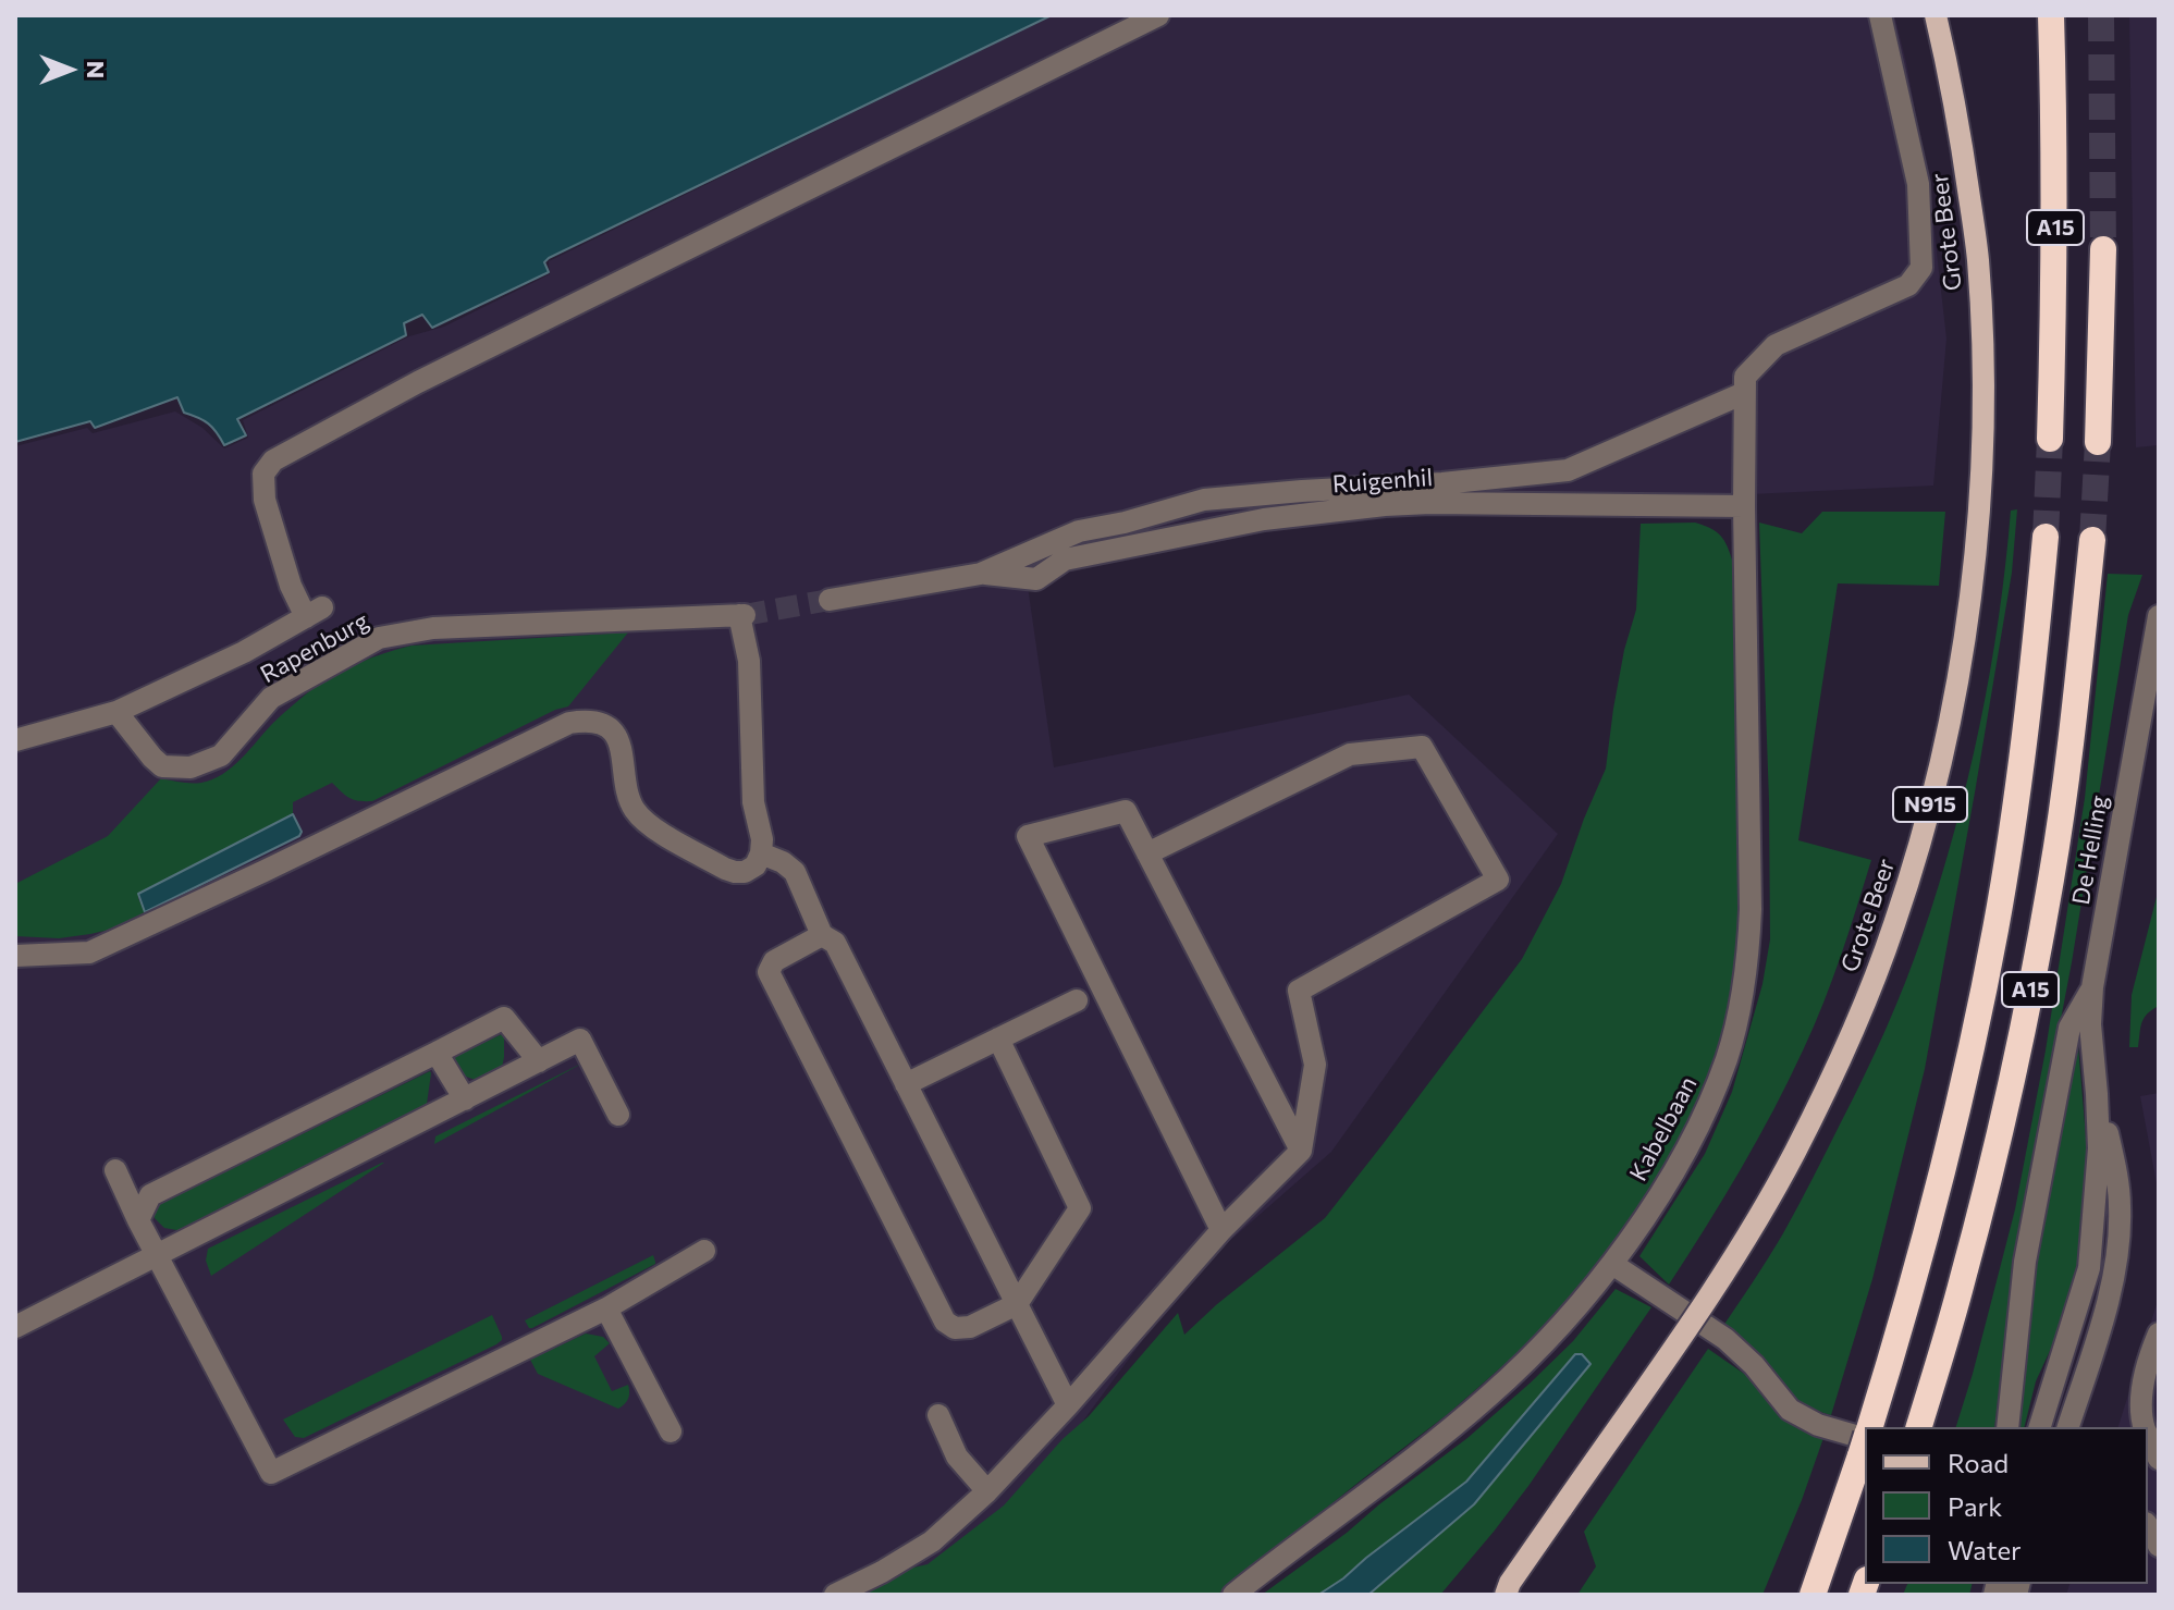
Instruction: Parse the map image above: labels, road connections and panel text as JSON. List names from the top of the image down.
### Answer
{
  "streets": {
    "highway": ["A15"],
    "main road": ["Grote Beer", "N915"],
    "street": [
      "Ruigenhil",
      "Rapenburg",
      "De Helling",
      "Kabelbaan"
    ]
  },
  "crossings": [
    ["Ruigenhil", "Kabelbaan"]
  ],
  "legend": ["Road", "Park", "Water"],
  "north": "right"
}
